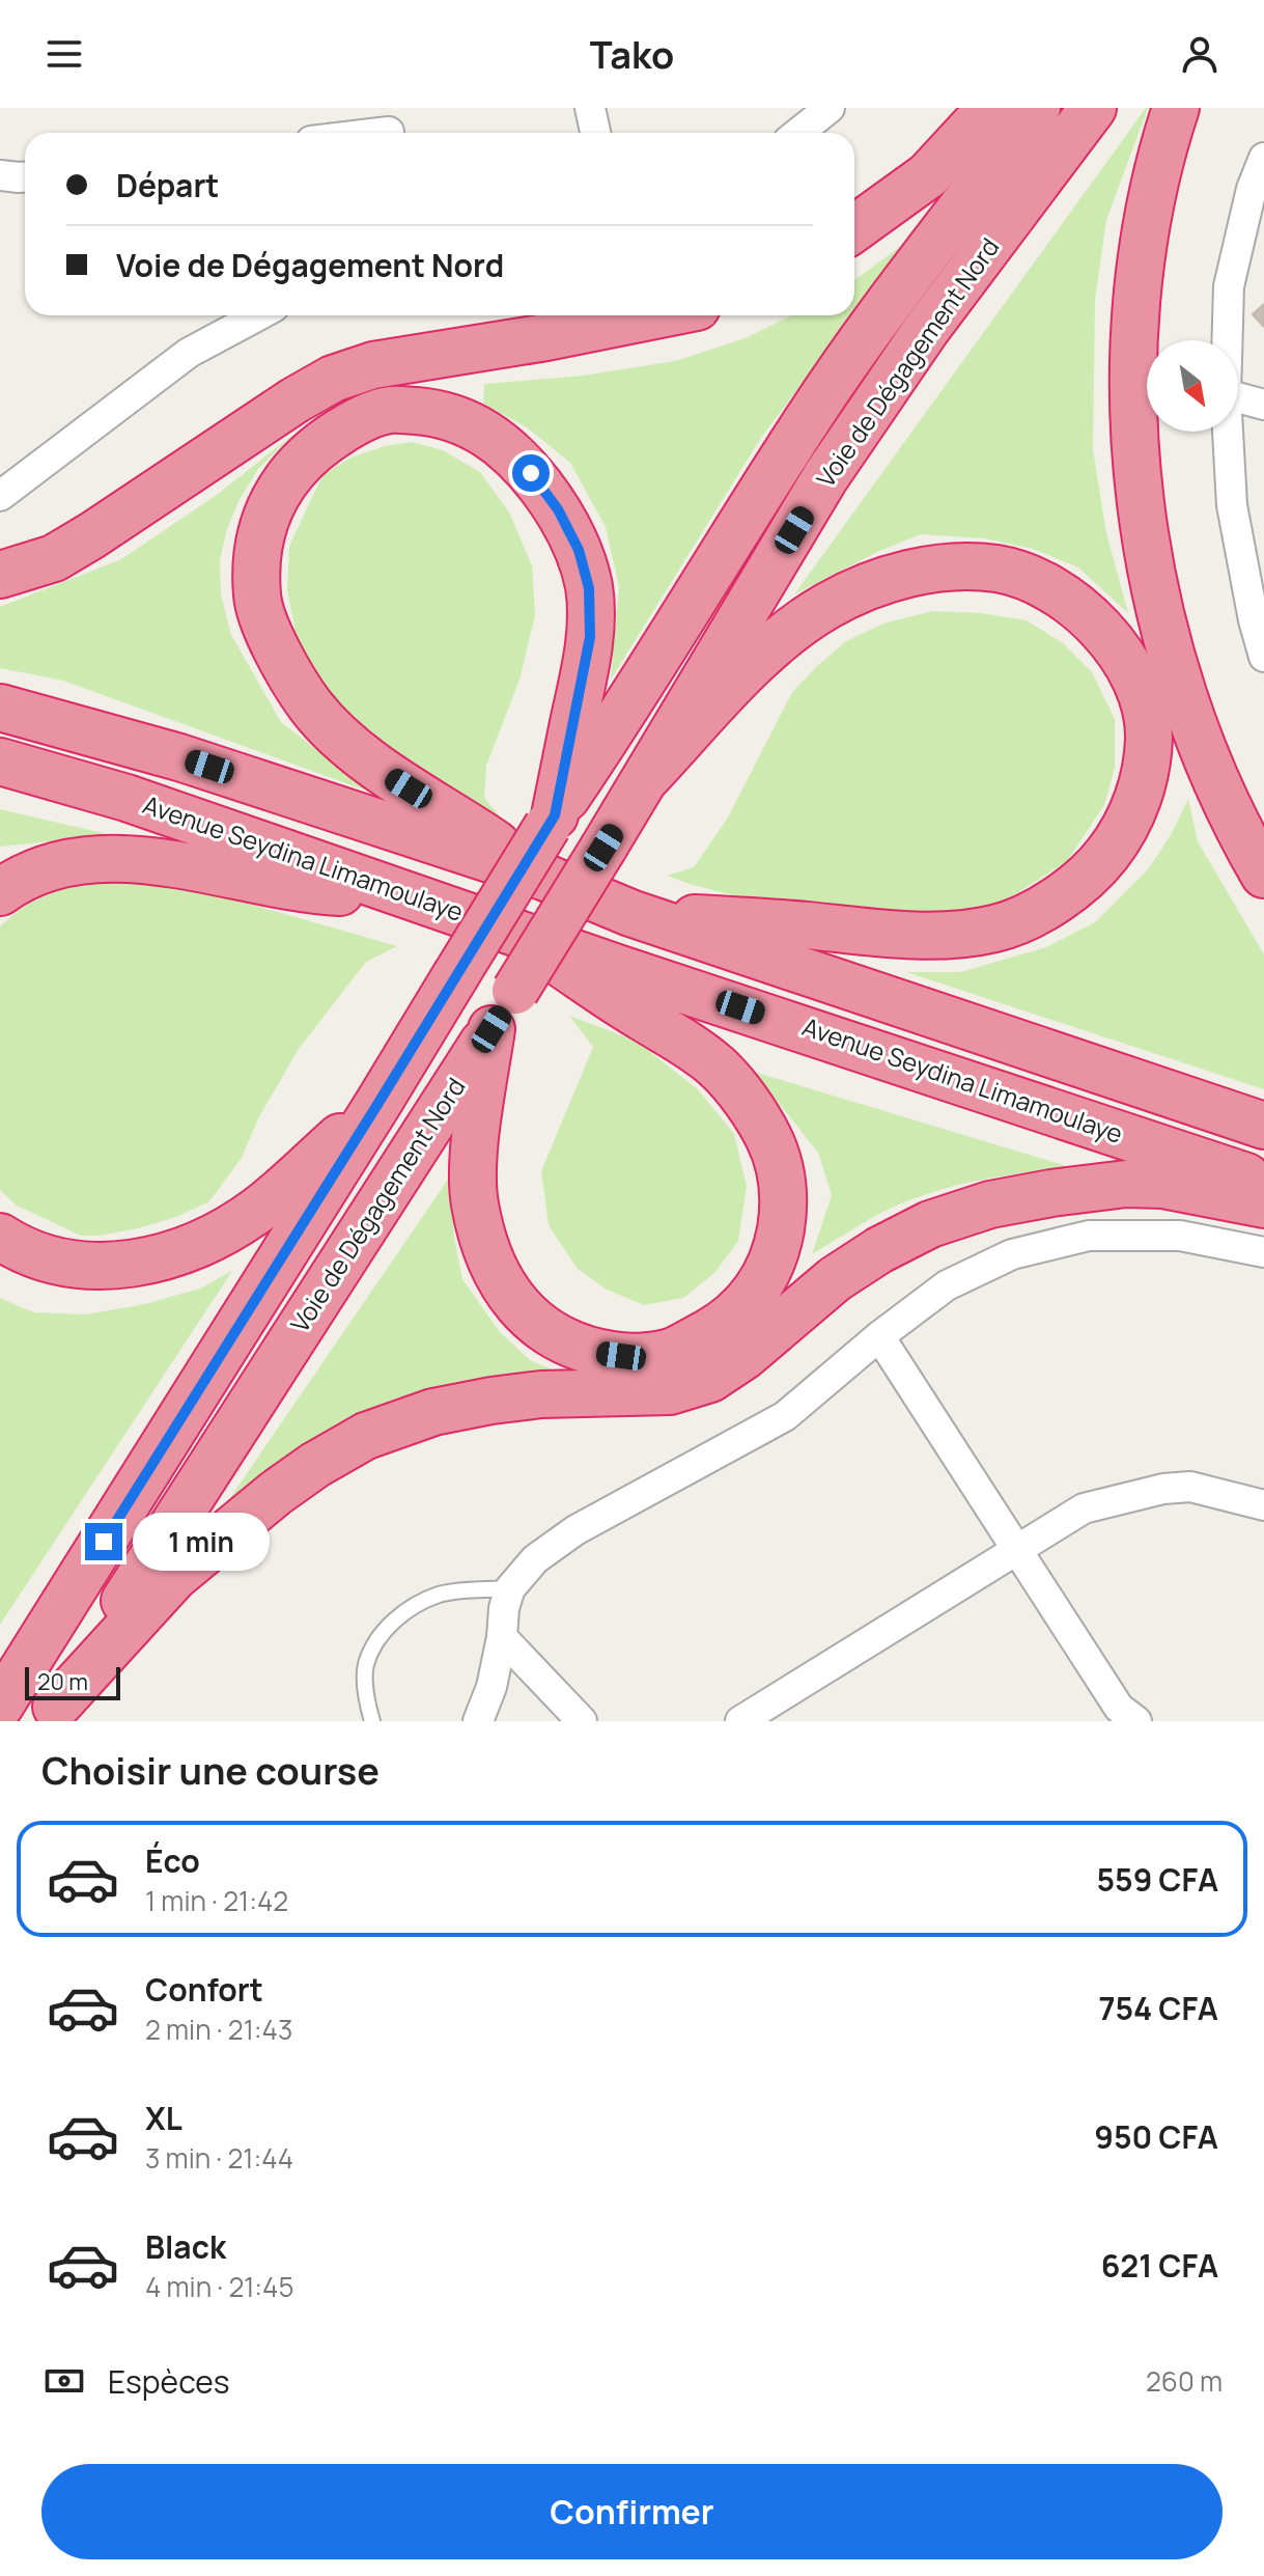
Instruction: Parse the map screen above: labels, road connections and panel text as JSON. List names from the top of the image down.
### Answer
{
  "streets": {
    "highway": ["Voie de Dégagement Nord", "Avenue Seydina Limamoulaye"]
  },
  "scale_bar": "20 m",
  "north": "bottom right",
  "page": {
    "header": "Tako",
    "banner": ["Départ", "Voie de Dégagement Nord"],
    "bubble": "1 min",
    "scale": "20 m",
    "heading": "Choisir une course",
    "list": [
      {
        "name": "Éco",
        "note": "1 min · 21:42",
        "value": "559 CFA"
      },
      {
        "name": "Confort",
        "note": "2 min · 21:43",
        "value": "754 CFA"
      },
      {
        "name": "XL",
        "note": "3 min · 21:44",
        "value": "950 CFA"
      },
      {
        "name": "Black",
        "note": "4 min · 21:45",
        "value": "621 CFA"
      }
    ],
    "pay": ["Espèces", "260 m"],
    "buttons": "Confirmer"
  }
}
